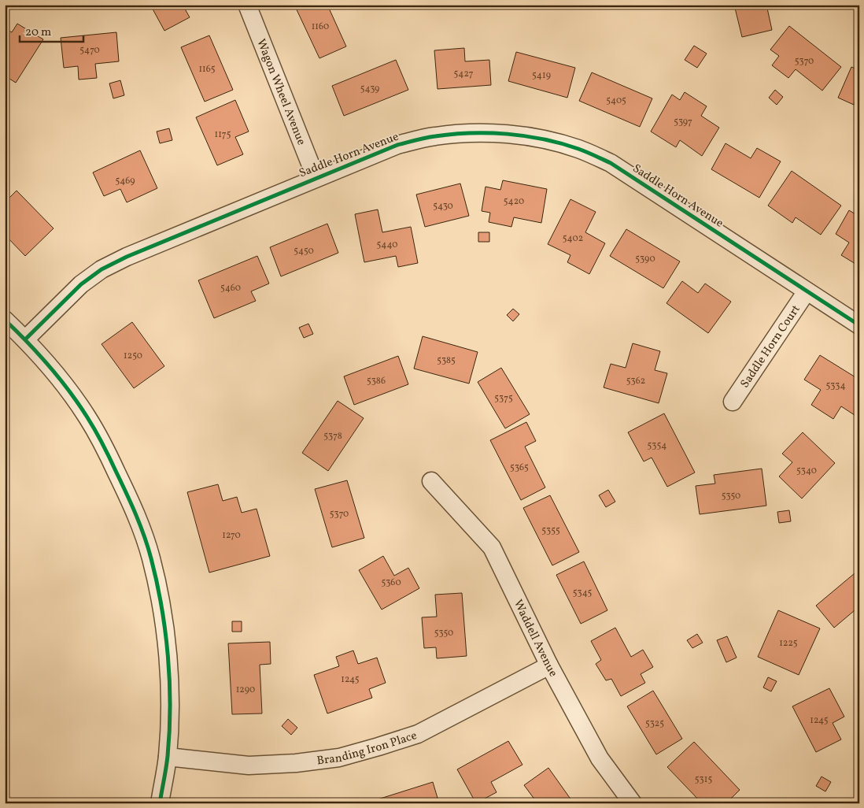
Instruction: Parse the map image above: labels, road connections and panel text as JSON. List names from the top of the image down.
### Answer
{
  "streets": {
    "street": [
      "Wagon Wheel Avenue",
      "Saddle Horn Avenue",
      "Saddle Horn Court",
      "Waddell Avenue",
      "Branding Iron Place"
    ]
  },
  "crossings": [
    ["Wagon Wheel Avenue", "Saddle Horn Avenue"],
    ["Saddle Horn Avenue", "Saddle Horn Court"],
    ["Waddell Avenue", "Branding Iron Place"]
  ],
  "house_numbers": [
    "1160",
    "5470",
    "5370",
    "1165",
    "5427",
    "5419",
    "5439",
    "5405",
    "5397",
    "1175",
    "5469",
    "5420",
    "5430",
    "5402",
    "5440",
    "5450",
    "5390",
    "5460",
    "1250",
    "5385",
    "5386",
    "5362",
    "5334",
    "5375",
    "5378",
    "5354",
    "5365",
    "5340",
    "5350",
    "5370",
    "5355",
    "1270",
    "5360",
    "5345",
    "5350",
    "1225",
    "1245",
    "1290",
    "1245",
    "5325",
    "5315"
  ],
  "scale_bar": "20 m"
}
